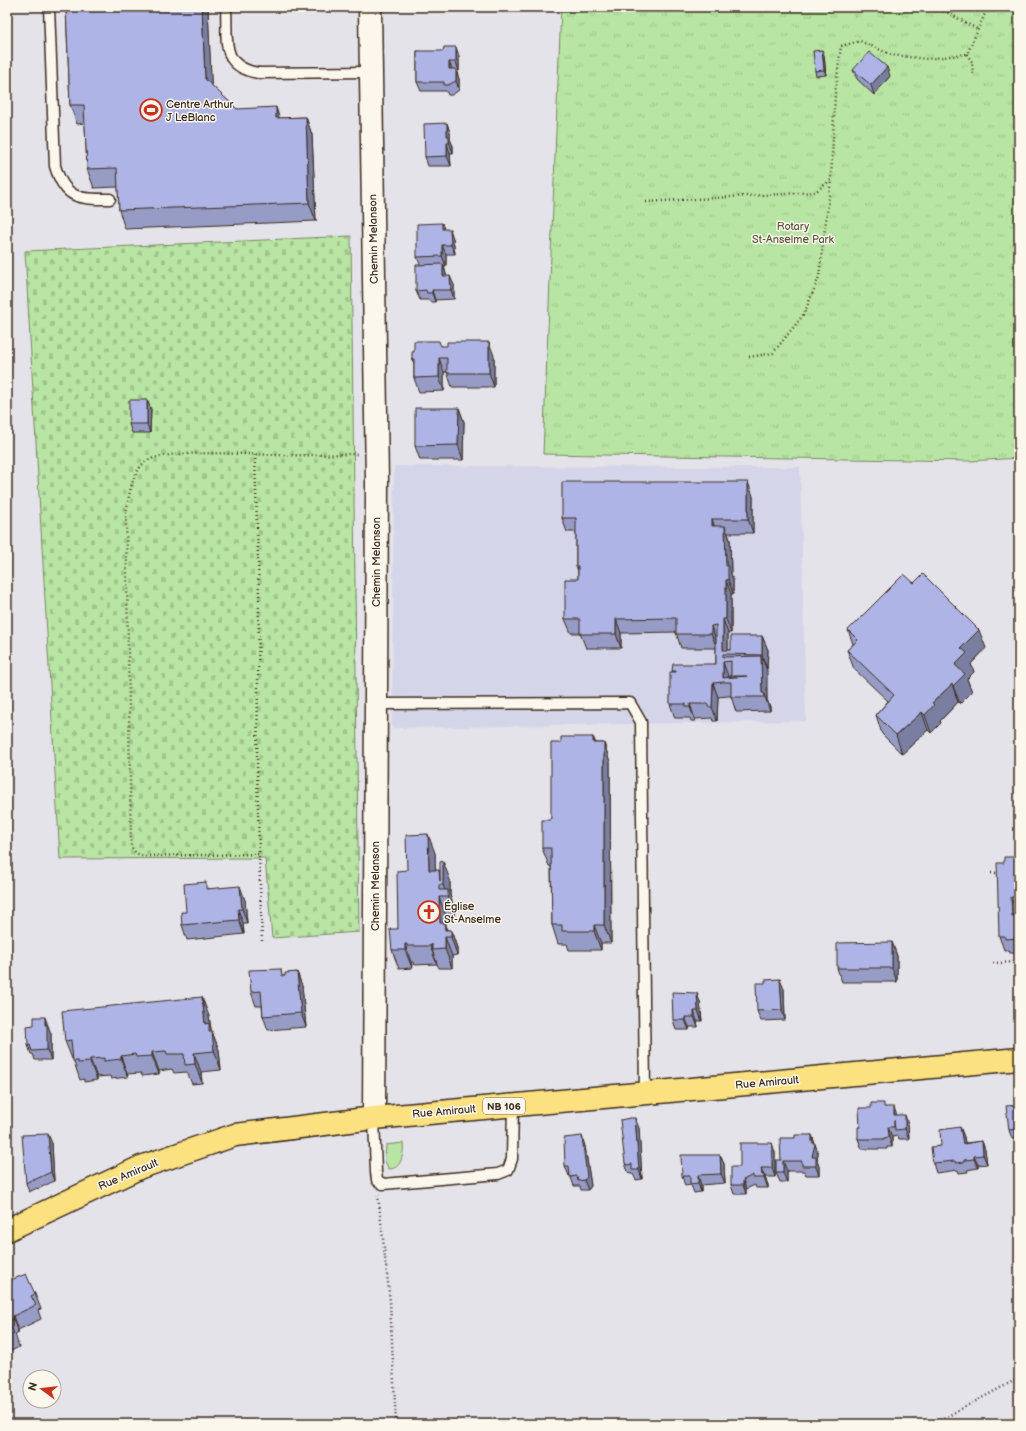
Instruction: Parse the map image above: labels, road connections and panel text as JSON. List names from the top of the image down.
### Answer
{
  "streets": {
    "main road": ["Rue Amirault", "NB 106"],
    "street": ["Chemin Melanson"]
  },
  "crossings": [
    ["Chemin Melanson", "Rue Amirault"]
  ],
  "parks": ["Rotary St-Anselme Park"],
  "places": {
    "sports": ["Centre Arthur J LeBlanc"],
    "church": ["Église St-Anselme"]
  },
  "north": "left"
}
